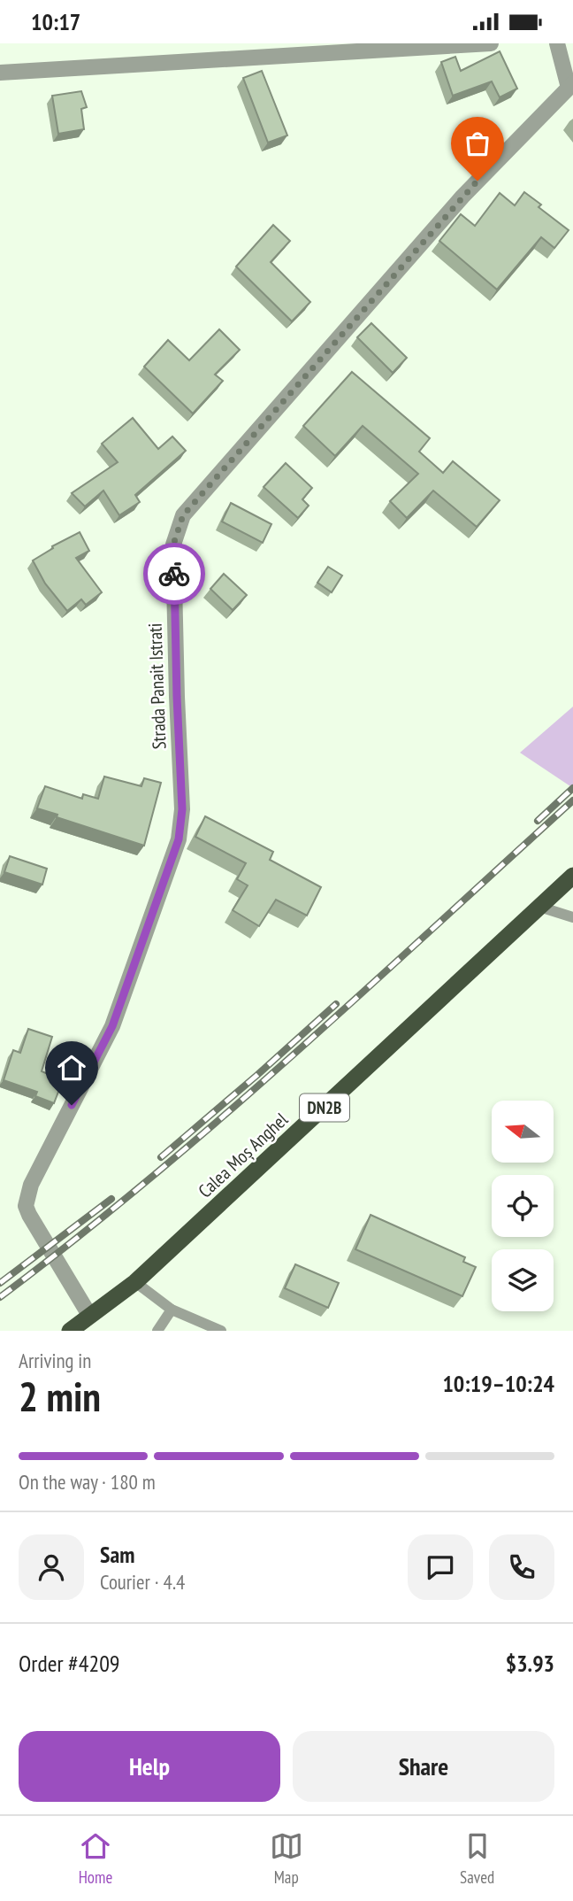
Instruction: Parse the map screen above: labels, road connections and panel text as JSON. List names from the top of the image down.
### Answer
{
  "streets": {
    "highway": ["DN2B", "Calea Moș Anghel"],
    "street": ["Strada Panait Istrati"]
  },
  "crossings": [
    ["Strada Panait Istrati", "Calea Moș Anghel"]
  ],
  "north": "left",
  "page": {
    "status": "10:17",
    "heading": ["2 min", "Arriving in", "10:19–10:24"],
    "panel": [
      "Sam",
      "Courier · 4.4",
      "Order #4209",
      "$3.93"
    ],
    "bar": "On the way · 180 m",
    "buttons": ["Help", "Share"],
    "tabs": ["Home", "Map", "Saved"]
  }
}
